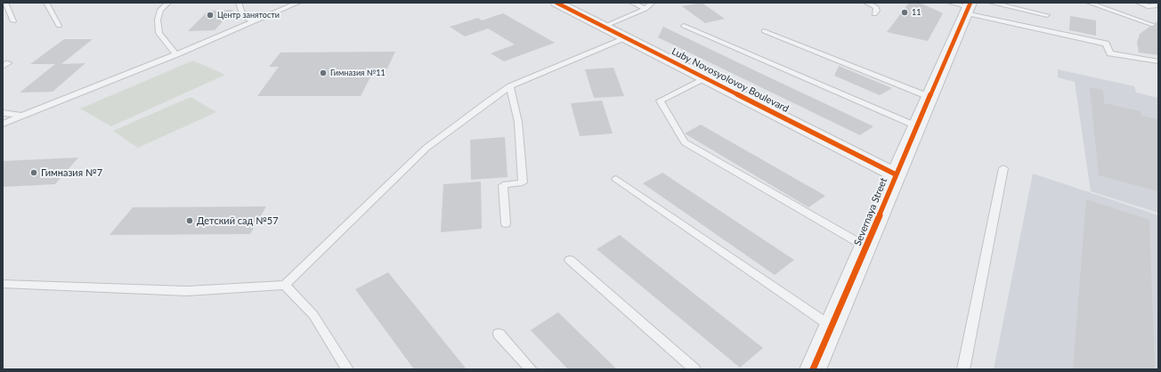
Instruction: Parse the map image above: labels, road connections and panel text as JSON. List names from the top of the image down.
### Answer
{
  "streets": {
    "street": ["Luby Novosyolovoy Boulevard", "Severnaya Street"]
  },
  "crossings": [
    ["Luby Novosyolovoy Boulevard", "Severnaya Street"]
  ],
  "places": [
    "11",
    "Центр занятости",
    "Гимназия №11",
    "Гимназия №7",
    "Детский сад №57"
  ]
}
